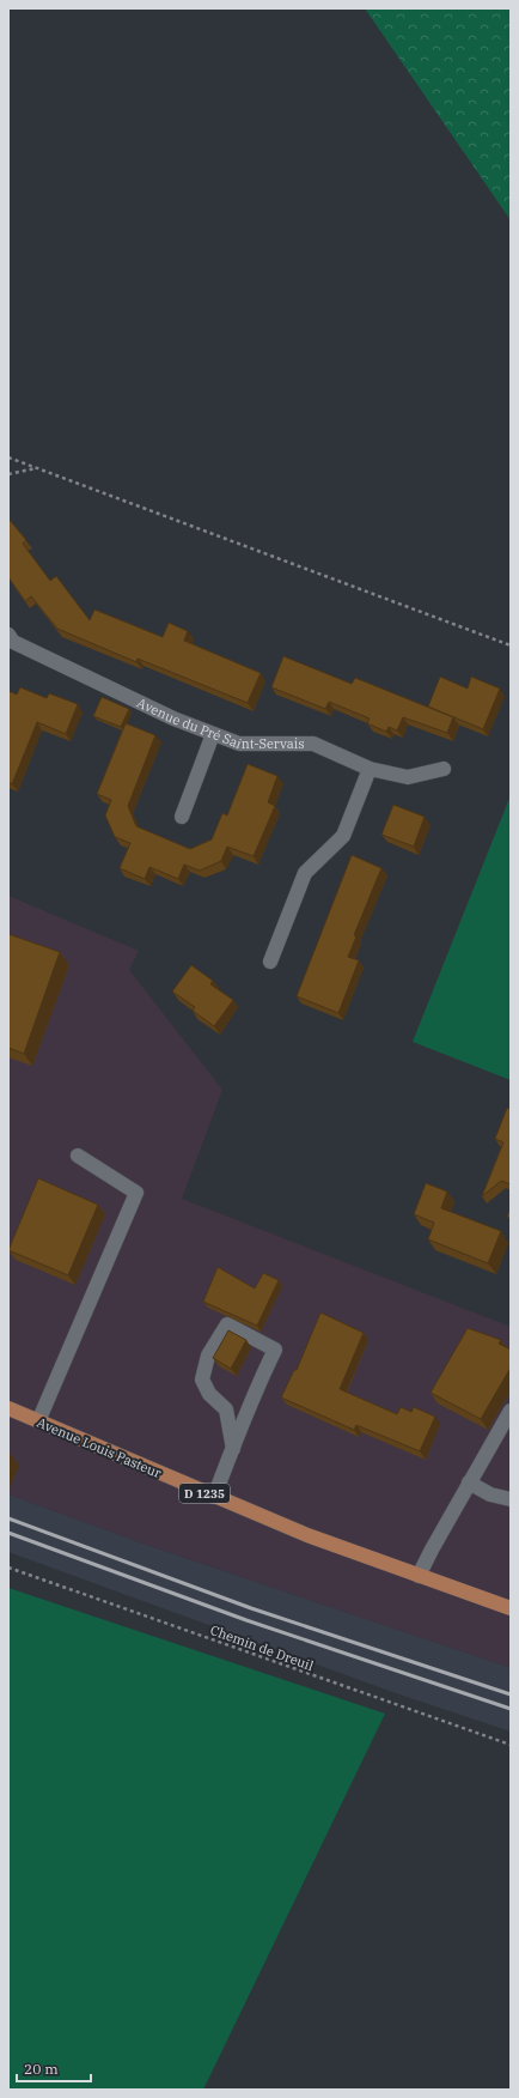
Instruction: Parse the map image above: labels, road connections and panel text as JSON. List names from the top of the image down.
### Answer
{
  "streets": {
    "main road": ["Avenue Louis Pasteur", "D 1235"],
    "street": ["Avenue du Pré Saint-Servais"],
    "path": ["Chemin de Dreuil"]
  },
  "crossings": [
    ["Avenue Louis Pasteur", "D 1235"]
  ],
  "scale_bar": "20 m"
}
